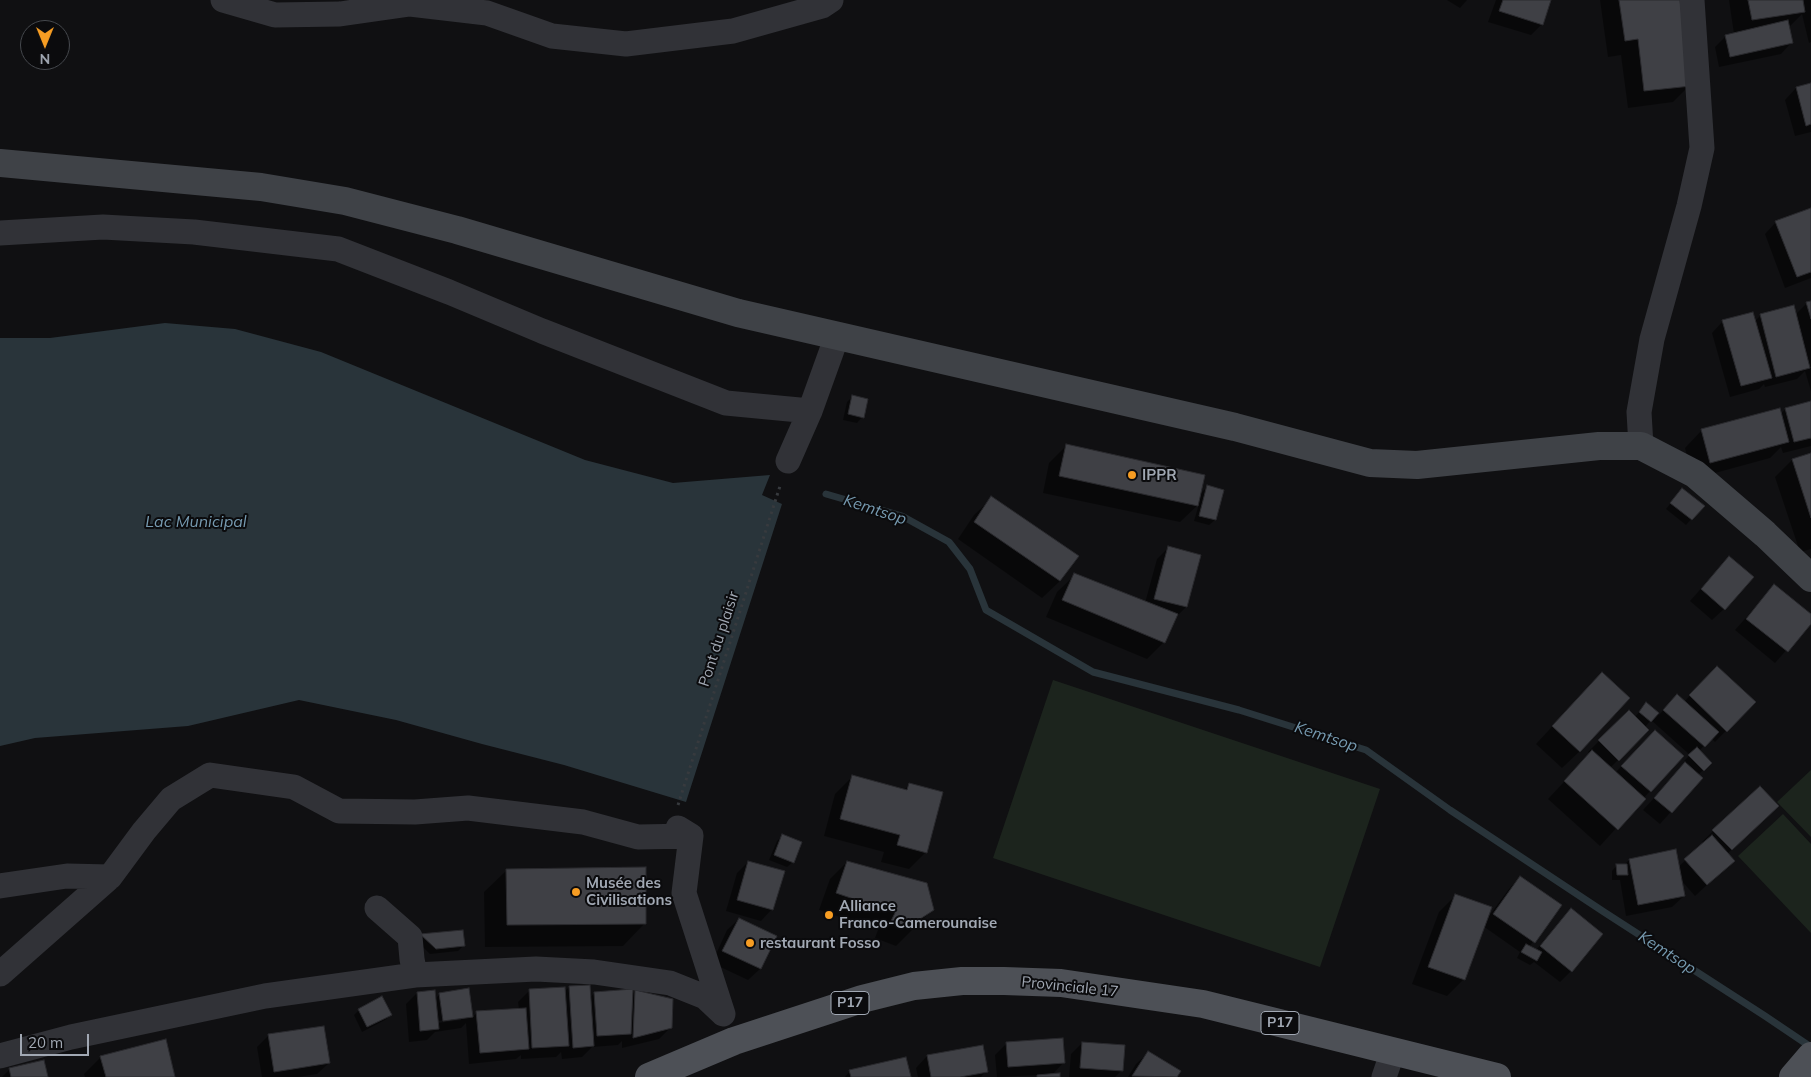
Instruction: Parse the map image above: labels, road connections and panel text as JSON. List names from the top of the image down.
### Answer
{
  "streets": {
    "main road": ["Provinciale 17", "P17"],
    "path": ["Pont du plaisir"]
  },
  "water": ["Kemtsop", "Lac Municipal"],
  "places": [
    "IPPR",
    "Musée des Civilisations",
    "Alliance Franco-Camerounaise",
    "restaurant Fosso"
  ],
  "scale_bar": "20 m",
  "north": "bottom"
}
